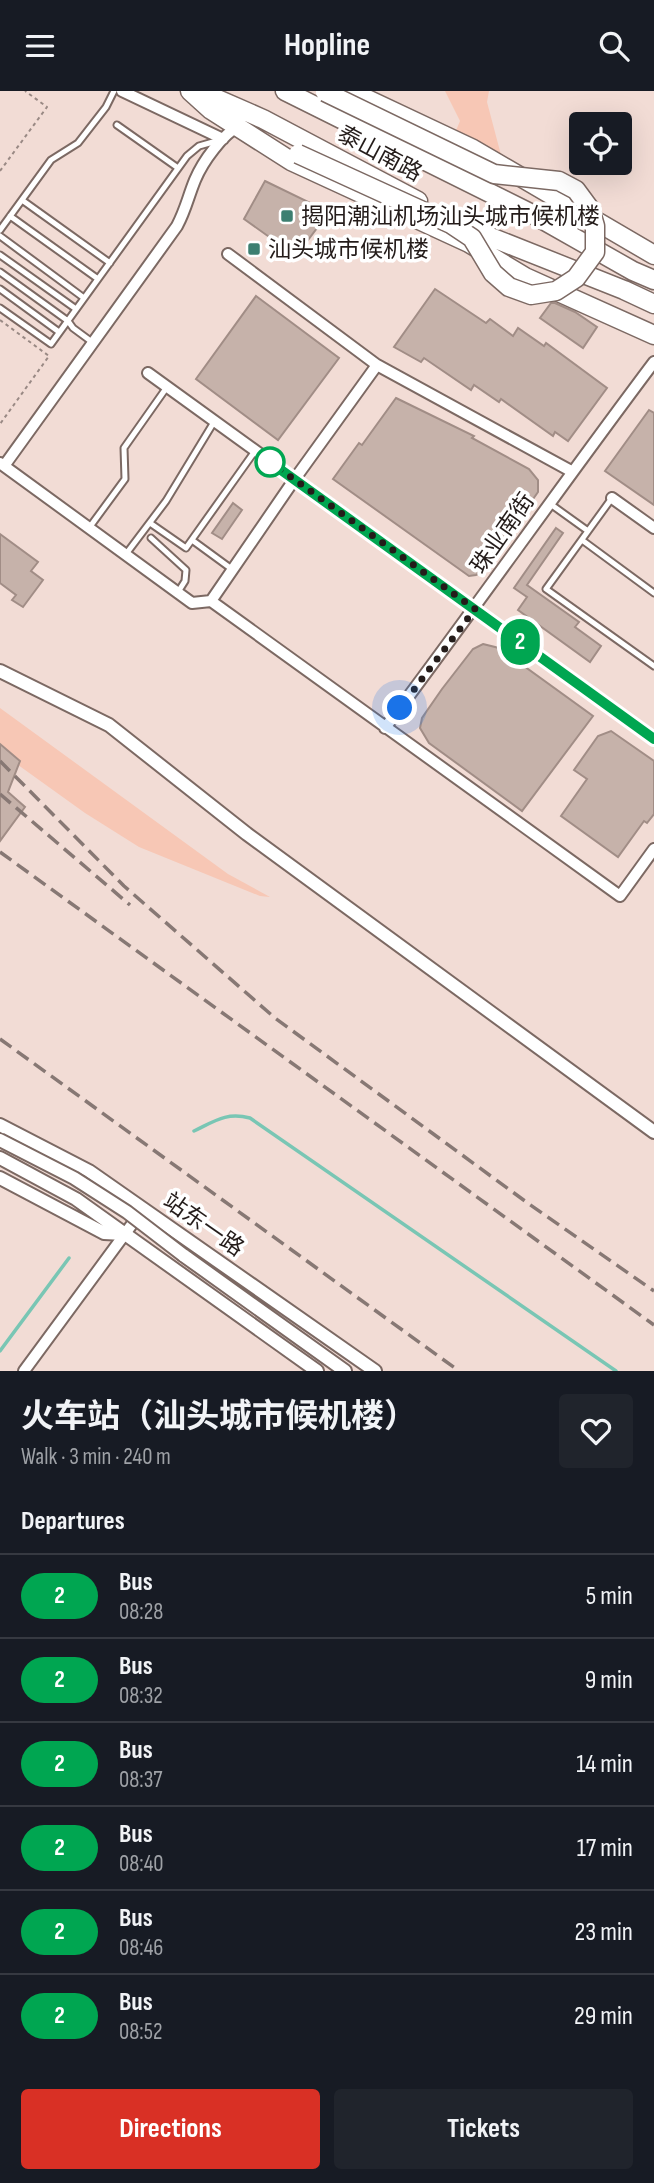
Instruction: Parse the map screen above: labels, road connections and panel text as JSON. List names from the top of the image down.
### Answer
{
  "streets": {
    "highway": ["泰山南路"],
    "street": ["珠业南街", "站东一路"]
  },
  "places": {
    "transit": ["揭阳潮汕机场汕头城市候机楼", "汕头城市候机楼"]
  },
  "lines": ["bus line 2"],
  "page": {
    "header": "Hopline",
    "on_map": "2",
    "heading": [
      ["火车站（汕头城市候机楼）", "Walk · 3 min · 240 m"],
      "Departures"
    ],
    "list": [
      {
        "mark": "2",
        "name": "Bus",
        "note": "08:28",
        "value": "5 min"
      },
      {
        "mark": "2",
        "name": "Bus",
        "note": "08:32",
        "value": "9 min"
      },
      {
        "mark": "2",
        "name": "Bus",
        "note": "08:37",
        "value": "14 min"
      },
      {
        "mark": "2",
        "name": "Bus",
        "note": "08:40",
        "value": "17 min"
      },
      {
        "mark": "2",
        "name": "Bus",
        "note": "08:46",
        "value": "23 min"
      },
      {
        "mark": "2",
        "name": "Bus",
        "note": "08:52",
        "value": "29 min"
      }
    ],
    "buttons": ["Directions", "Tickets"]
  }
}
